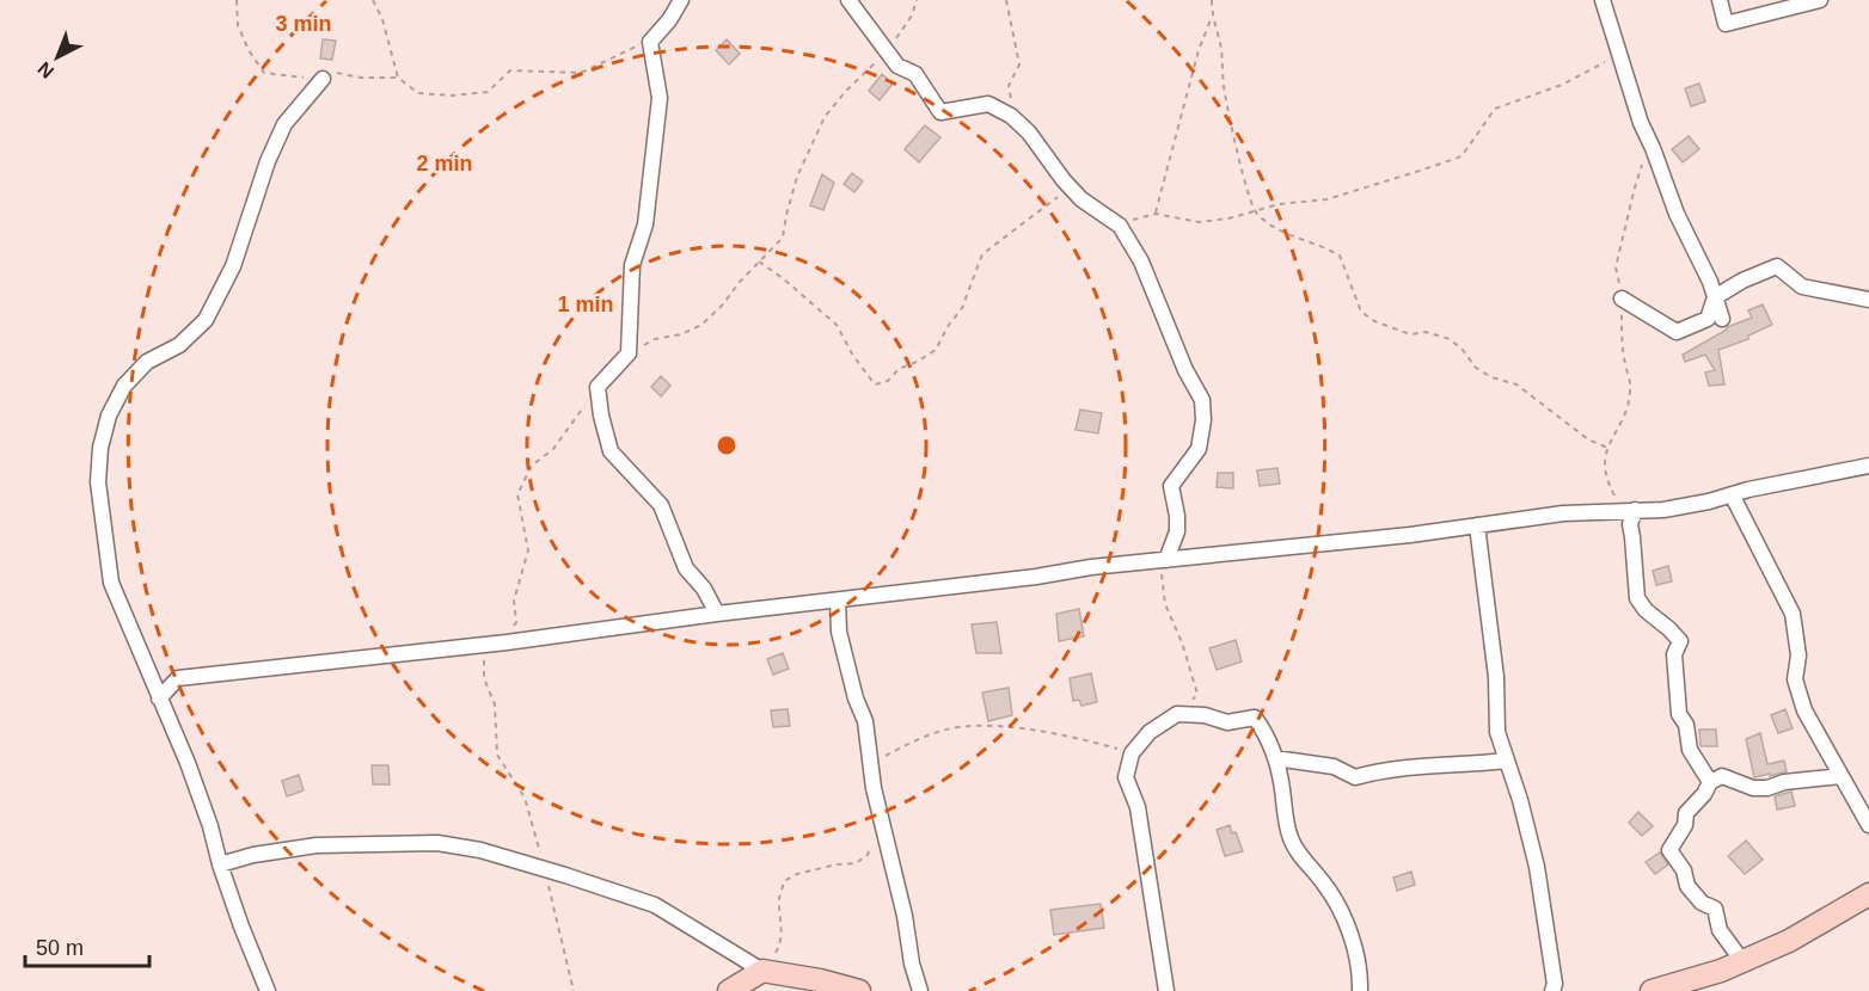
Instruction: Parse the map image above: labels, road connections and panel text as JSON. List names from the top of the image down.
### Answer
{
  "scale_bar": "50 m",
  "north": "bottom left",
  "rings": ["3 min", "2 min", "1 min"]
}
